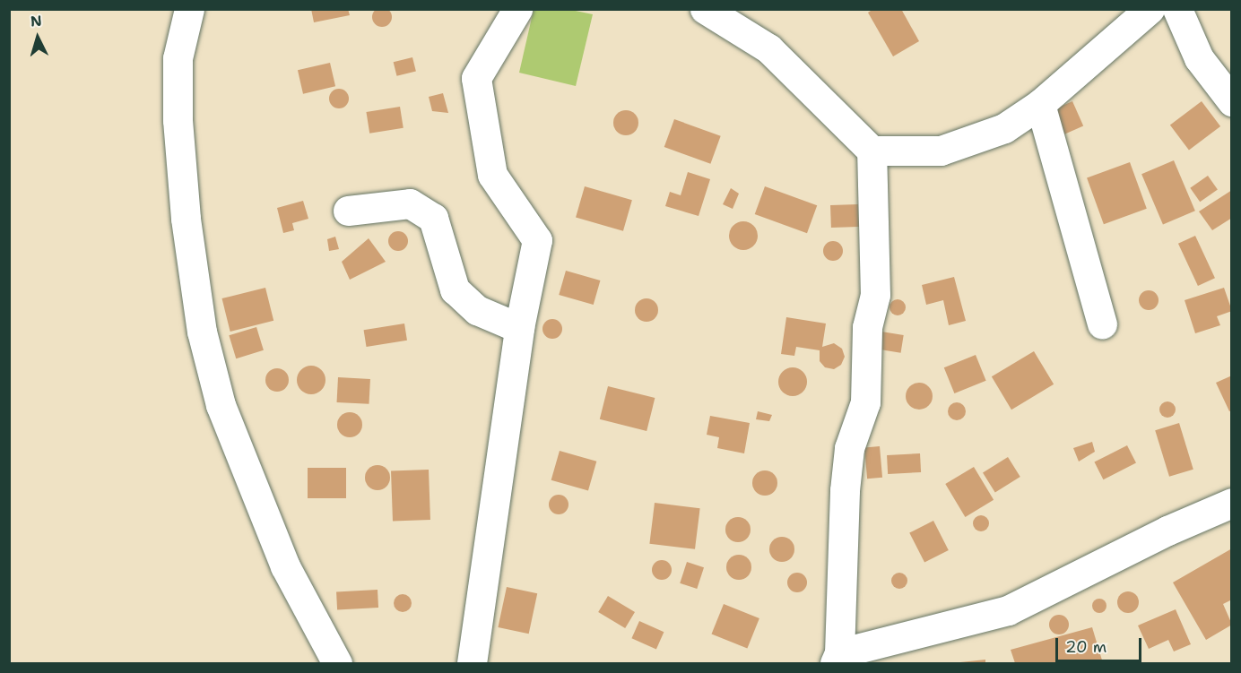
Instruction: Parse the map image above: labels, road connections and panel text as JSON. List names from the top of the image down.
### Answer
{
  "scale_bar": "20 m",
  "north": "top"
}
